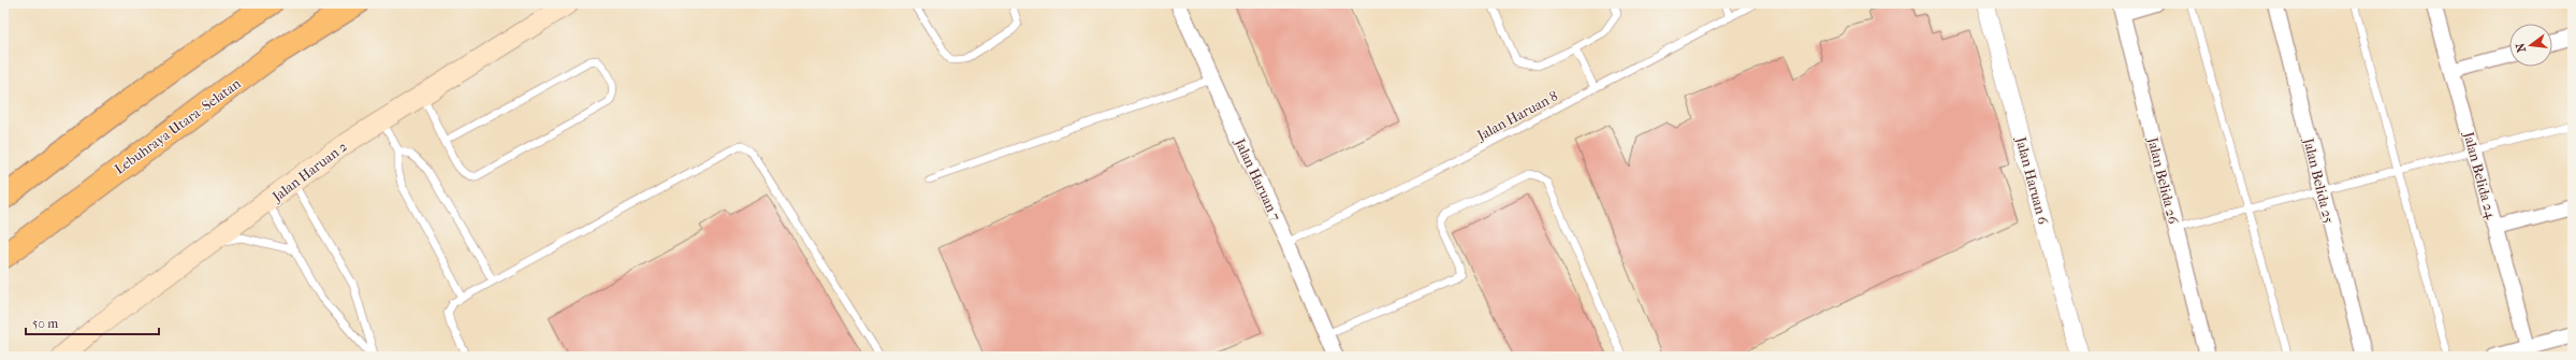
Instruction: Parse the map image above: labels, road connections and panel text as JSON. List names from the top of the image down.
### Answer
{
  "streets": {
    "highway": ["Lebuhraya Utara–Selatan"],
    "main road": ["Jalan Haruan 2"],
    "street": [
      "Jalan Belida 24",
      "Jalan Haruan 7",
      "Jalan Haruan 6",
      "Jalan Belida 26",
      "Jalan Belida 25"
    ],
    "lane": ["Jalan Haruan 8"]
  },
  "crossings": [
    ["Jalan Haruan 8", "Jalan Haruan 7"]
  ],
  "scale_bar": "50 m",
  "north": "left"
}
